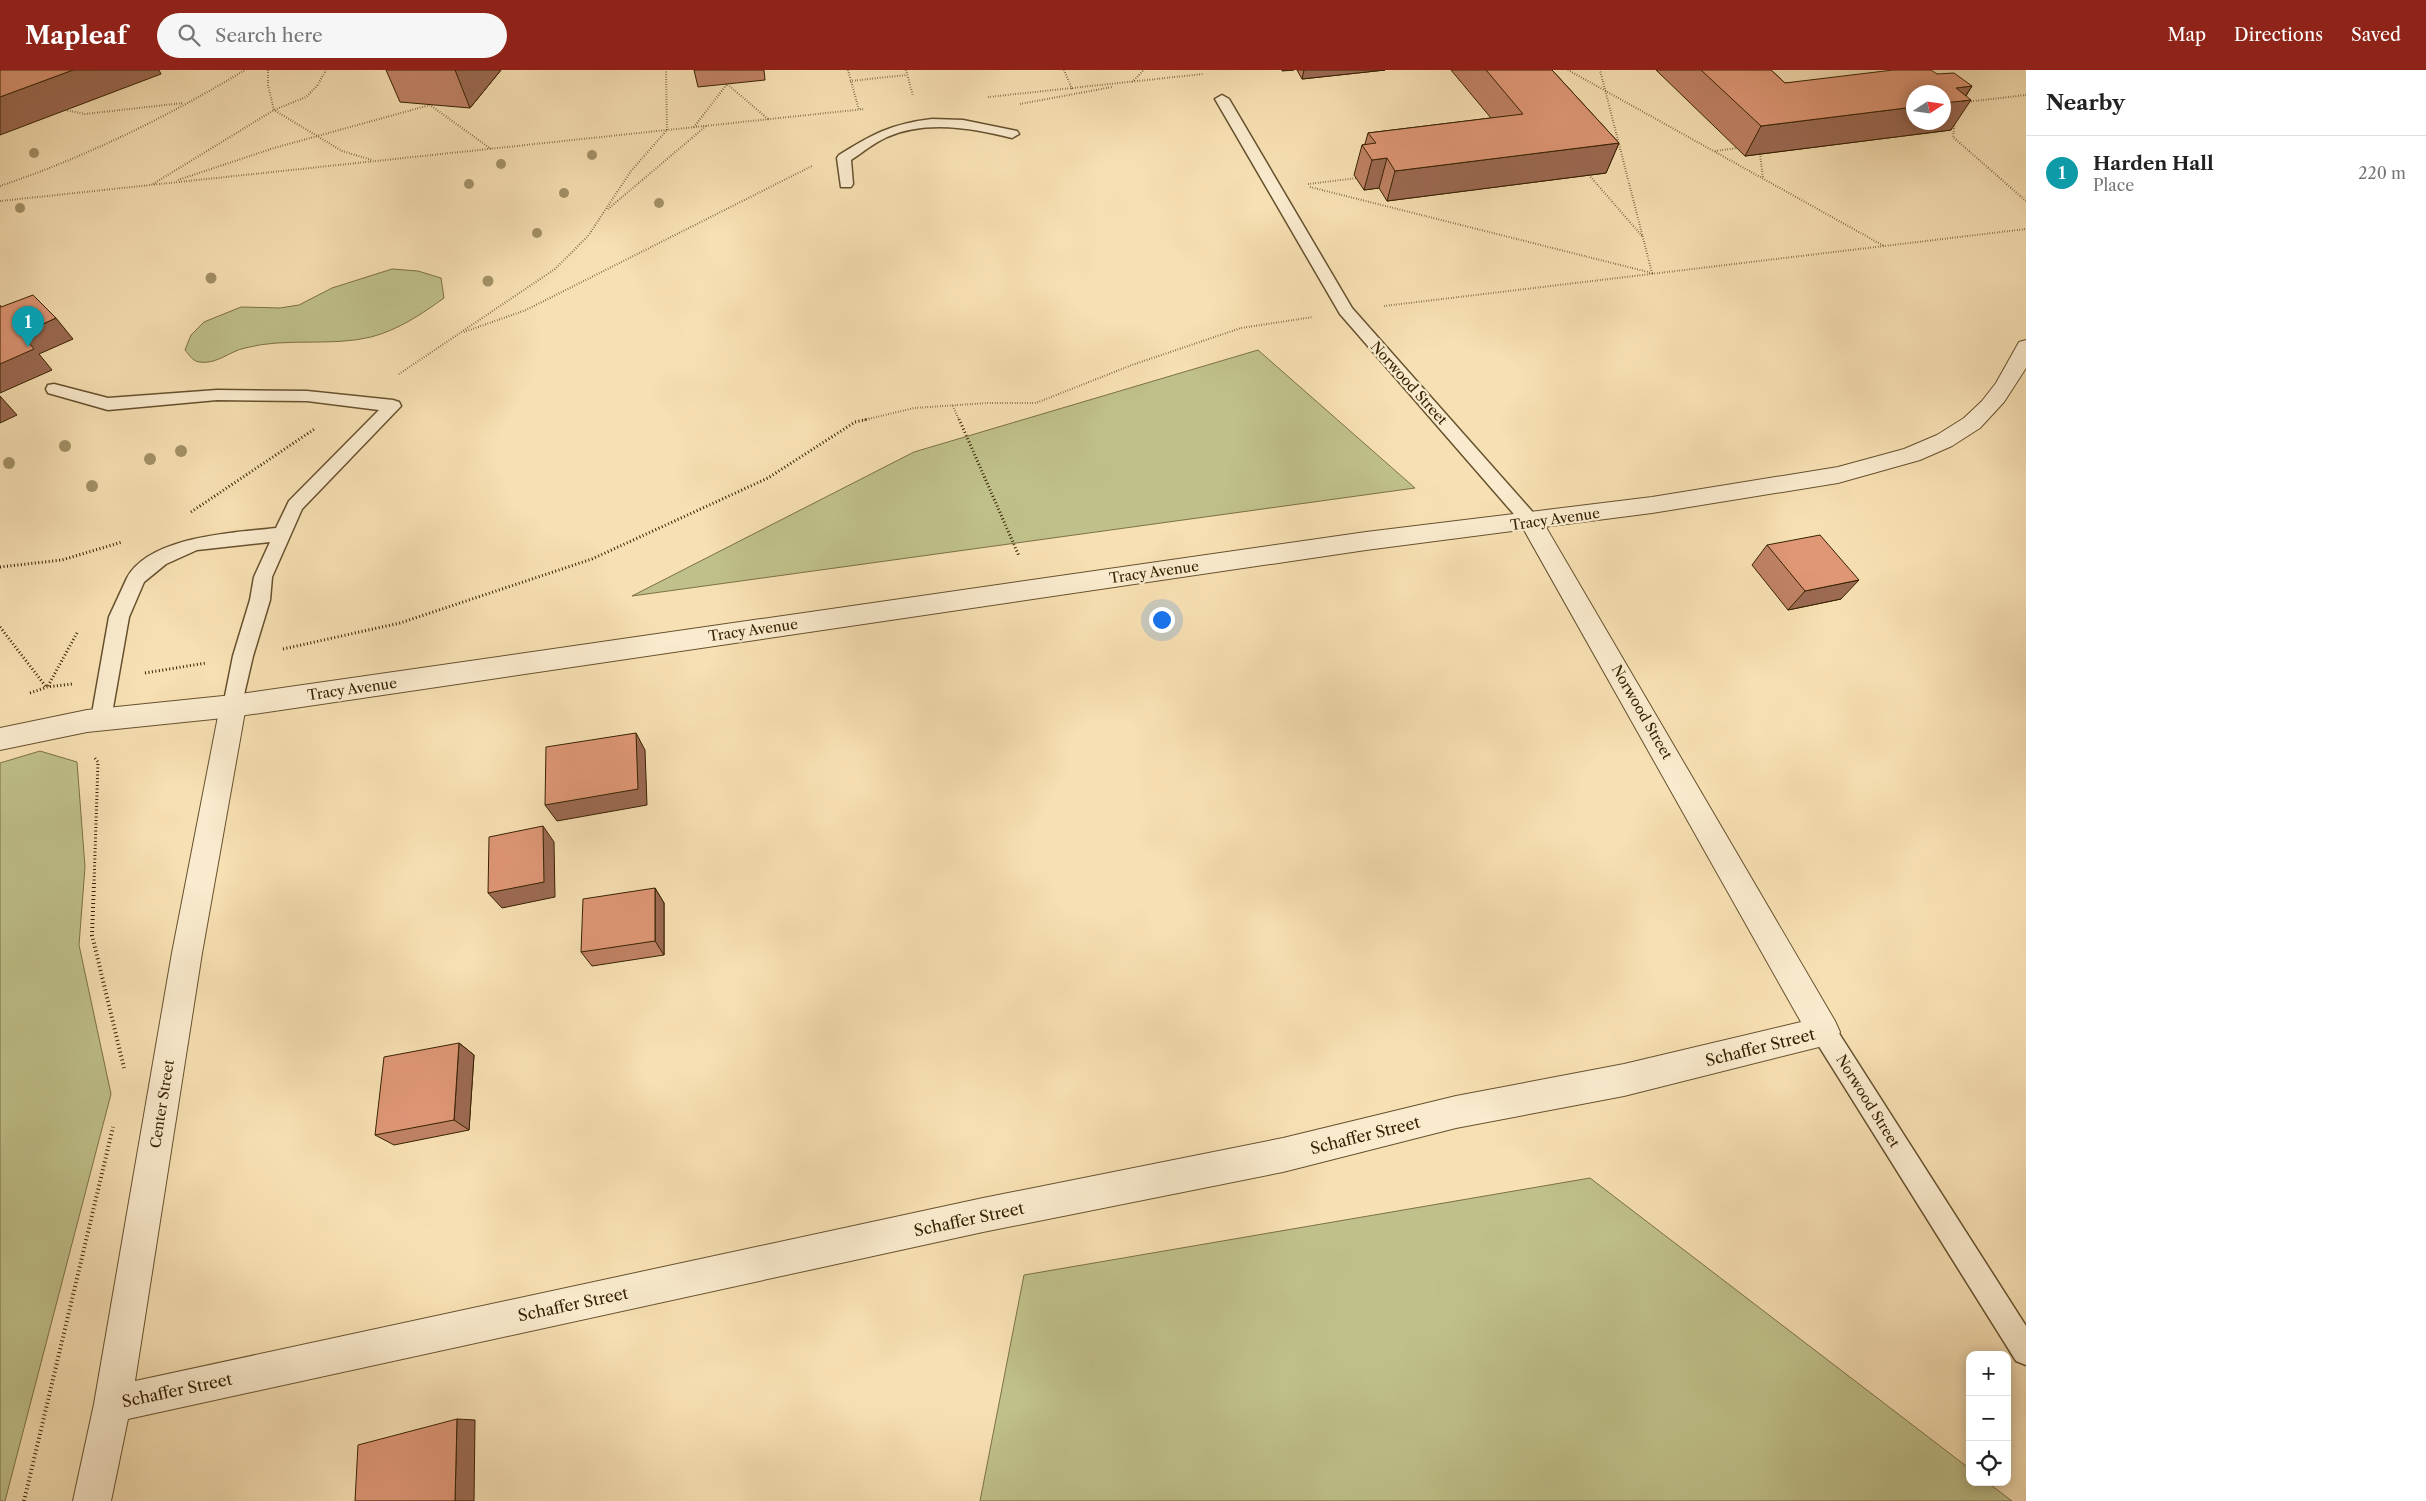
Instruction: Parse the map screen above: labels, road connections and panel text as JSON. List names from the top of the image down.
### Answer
{
  "streets": {
    "street": [
      "Norwood Street",
      "Tracy Avenue",
      "Schaffer Street",
      "Center Street"
    ]
  },
  "crossings": [
    ["Norwood Street", "Tracy Avenue"],
    ["Norwood Street", "Schaffer Street"],
    ["Tracy Avenue", "Center Street"],
    ["Schaffer Street", "Center Street"]
  ],
  "north": "right",
  "page": {
    "header": "Mapleaf",
    "search": "Search here",
    "nav": ["Map", "Directions", "Saved"],
    "heading": "Nearby",
    "list": [
      {
        "mark": "1",
        "name": "Harden Hall",
        "note": "Place",
        "value": "220 m"
      }
    ],
    "pins": "1",
    "map_buttons": ["+", "−"]
  }
}
